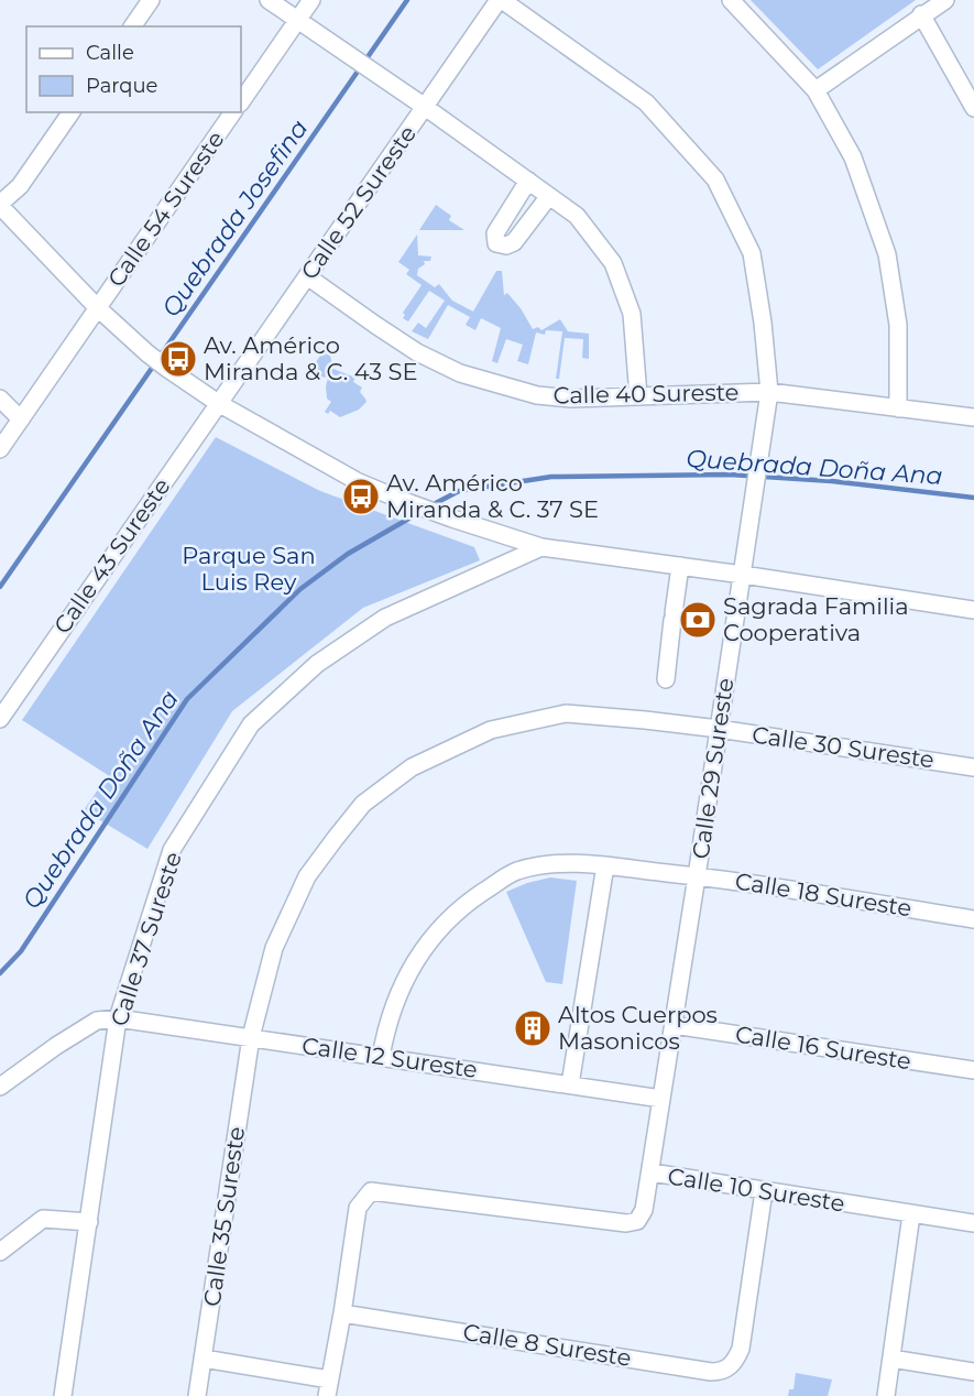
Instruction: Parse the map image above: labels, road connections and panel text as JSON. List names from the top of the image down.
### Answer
{
  "streets": {
    "street": [
      "Calle 52 Sureste",
      "Calle 54 Sureste",
      "Calle 40 Sureste",
      "Calle 43 Sureste",
      "Calle 30 Sureste",
      "Calle 29 Sureste",
      "Calle 18 Sureste",
      "Calle 37 Sureste",
      "Calle 16 Sureste",
      "Calle 12 Sureste",
      "Calle 10 Sureste",
      "Calle 35 Sureste",
      "Calle 8 Sureste"
    ]
  },
  "crossings": [
    ["Calle 52 Sureste", "Calle 40 Sureste"],
    ["Calle 52 Sureste", "Calle 43 Sureste"],
    ["Calle 52 Sureste", "Calle 29 Sureste"],
    ["Calle 40 Sureste", "Calle 29 Sureste"],
    ["Calle 30 Sureste", "Calle 29 Sureste"],
    ["Calle 30 Sureste", "Calle 12 Sureste"],
    ["Calle 30 Sureste", "Calle 35 Sureste"],
    ["Calle 29 Sureste", "Calle 18 Sureste"],
    ["Calle 29 Sureste", "Calle 16 Sureste"],
    ["Calle 29 Sureste", "Calle 12 Sureste"],
    ["Calle 29 Sureste", "Calle 10 Sureste"],
    ["Calle 18 Sureste", "Calle 12 Sureste"],
    ["Calle 37 Sureste", "Calle 12 Sureste"],
    ["Calle 12 Sureste", "Calle 35 Sureste"],
    ["Calle 10 Sureste", "Calle 8 Sureste"]
  ],
  "water": ["Quebrada Josefina", "Quebrada Doña Ana"],
  "parks": ["Parque San Luis Rey"],
  "places": {
    "bus stop": ["Av. Américo Miranda & C. 43 SE", "Av. Américo Miranda & C. 37 SE"],
    "bank": ["Sagrada Familia Cooperativa"],
    "building": ["Altos Cuerpos Masonicos"]
  },
  "legend": ["Calle", "Parque"]
}
